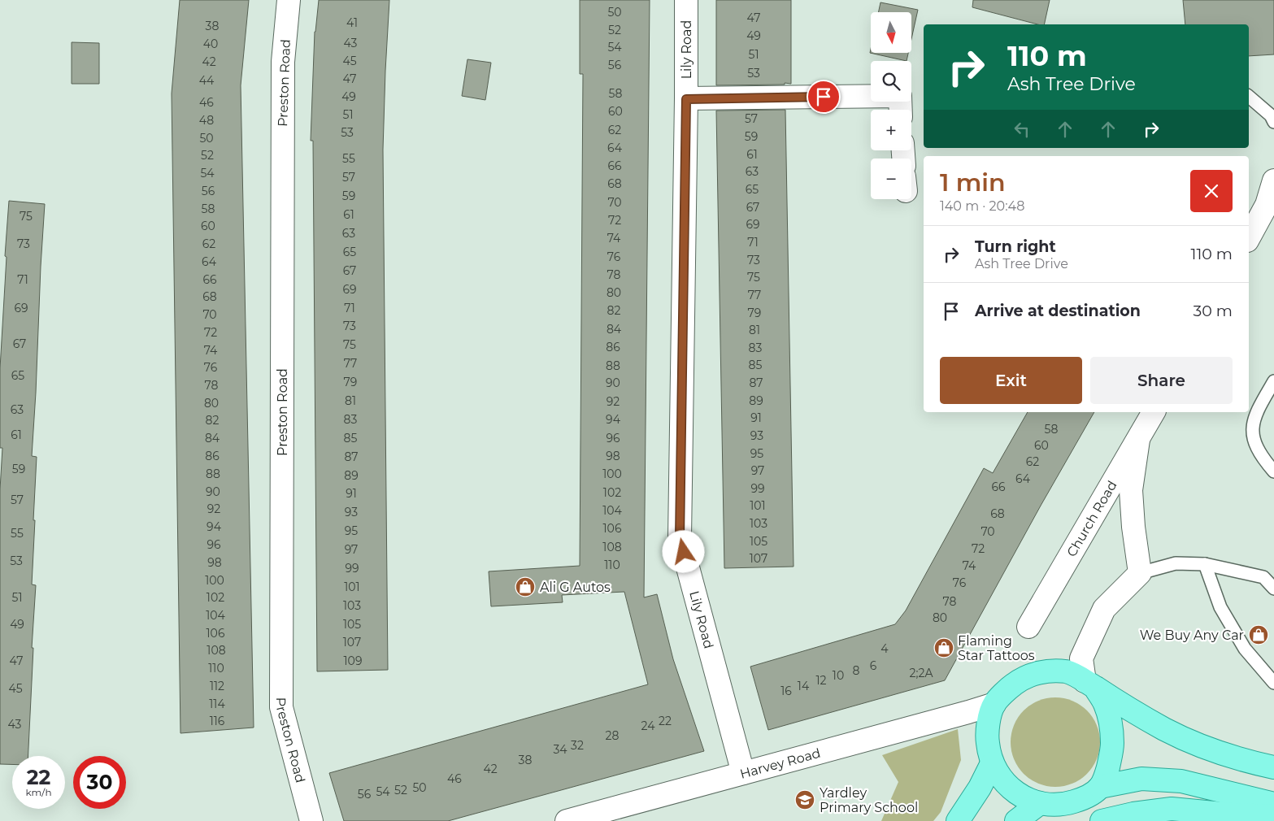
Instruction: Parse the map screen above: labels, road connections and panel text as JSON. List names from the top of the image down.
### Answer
{
  "streets": {
    "street": [
      "Lily Road",
      "Preston Road",
      "Church Road",
      "Harvey Road"
    ]
  },
  "crossings": [
    ["Lily Road", "Harvey Road"]
  ],
  "places": {
    "shop": ["Ali G Autos", "We Buy Any Car", "Flaming Star Tattoos"],
    "school or university": ["Yardley Primary School"]
  },
  "house_numbers": [
    "50",
    "47",
    "41",
    "38",
    "52",
    "49",
    "43",
    "40",
    "54",
    "51",
    "45",
    "42",
    "56",
    "53",
    "47",
    "44",
    "58",
    "49",
    "46",
    "60",
    "51",
    "57",
    "48",
    "62",
    "53",
    "59",
    "50",
    "64",
    "61",
    "52",
    "55",
    "66",
    "63",
    "54",
    "57",
    "68",
    "65",
    "56",
    "59",
    "70",
    "67",
    "58",
    "61",
    "75",
    "72",
    "69",
    "60",
    "63",
    "74",
    "71",
    "73",
    "62",
    "65",
    "76",
    "73",
    "64",
    "67",
    "78",
    "75",
    "71",
    "66",
    "69",
    "80",
    "77",
    "68",
    "69",
    "71",
    "82",
    "79",
    "70",
    "73",
    "84",
    "81",
    "72",
    "67",
    "75",
    "86",
    "83",
    "74",
    "77",
    "85",
    "88",
    "76",
    "65",
    "79",
    "90",
    "87",
    "78",
    "81",
    "89",
    "92",
    "80",
    "63",
    "91",
    "83",
    "94",
    "82",
    "58",
    "61",
    "93",
    "84",
    "85",
    "96",
    "60",
    "95",
    "86",
    "98",
    "87",
    "62",
    "59",
    "97",
    "88",
    "100",
    "89",
    "64",
    "66",
    "99",
    "90",
    "102",
    "91",
    "57",
    "101",
    "92",
    "104",
    "93",
    "68",
    "103",
    "94",
    "106",
    "95",
    "70",
    "55",
    "105",
    "96",
    "108",
    "72",
    "97",
    "107",
    "53",
    "98",
    "110",
    "74",
    "99",
    "100",
    "76",
    "101",
    "51",
    "102",
    "78",
    "103",
    "104",
    "80",
    "49",
    "105",
    "106",
    "107",
    "4",
    "108",
    "47",
    "109",
    "6",
    "110",
    "8",
    "2;2A",
    "10",
    "12",
    "112",
    "14",
    "45",
    "16",
    "114",
    "116",
    "22",
    "43",
    "24",
    "28",
    "32",
    "34",
    "38",
    "42",
    "46",
    "50",
    "52",
    "54",
    "56"
  ],
  "north": "bottom",
  "page": {
    "map_buttons": ["+", "−"],
    "turn": ["110 m", "Ash Tree Drive"],
    "heading": ["1 min", "140 m · 20:48"],
    "list": [
      {
        "name": "Turn right",
        "note": "Ash Tree Drive",
        "value": "110 m"
      },
      {
        "name": "Arrive at destination",
        "value": "30 m"
      }
    ],
    "buttons": ["Exit", "Share"],
    "speed": "22 km/h",
    "limit": "30"
  }
}
